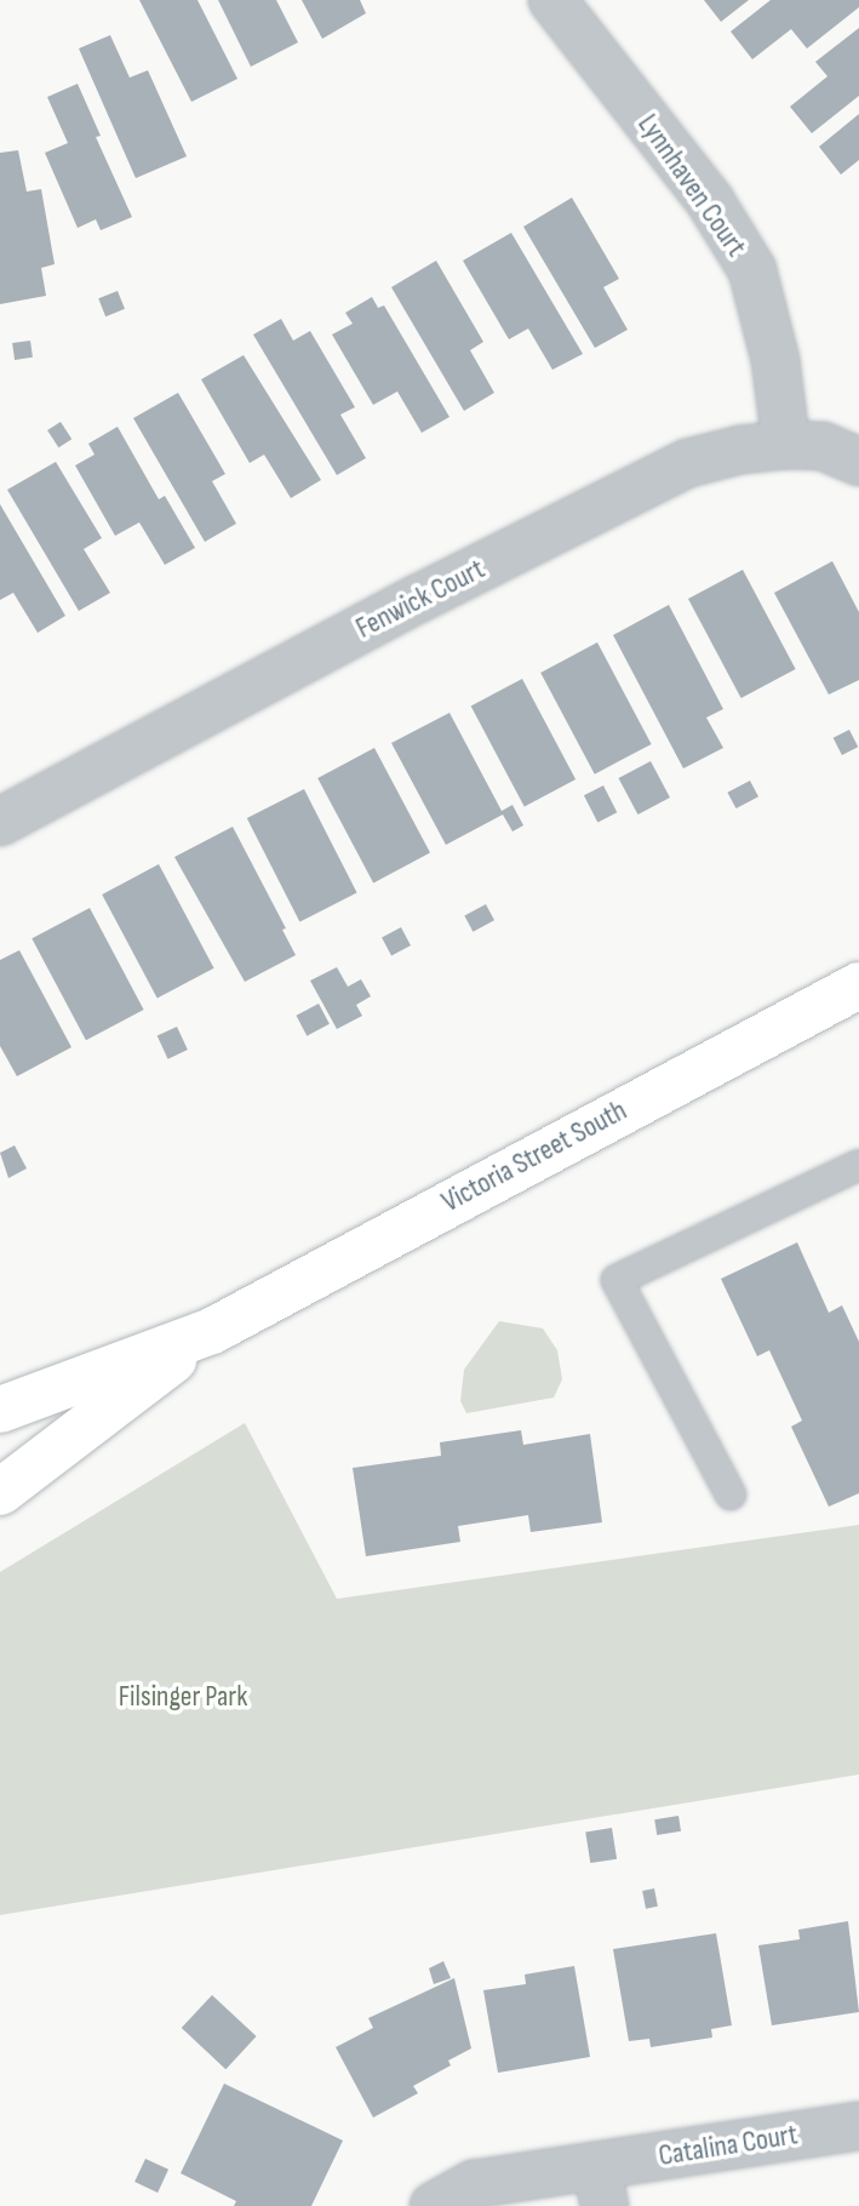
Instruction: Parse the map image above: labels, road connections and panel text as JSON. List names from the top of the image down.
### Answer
{
  "streets": {
    "main road": ["Victoria Street South"],
    "street": ["Lynnhaven Court", "Fenwick Court", "Catalina Court"]
  },
  "crossings": [
    ["Lynnhaven Court", "Fenwick Court"]
  ],
  "parks": ["Filsinger Park"]
}
